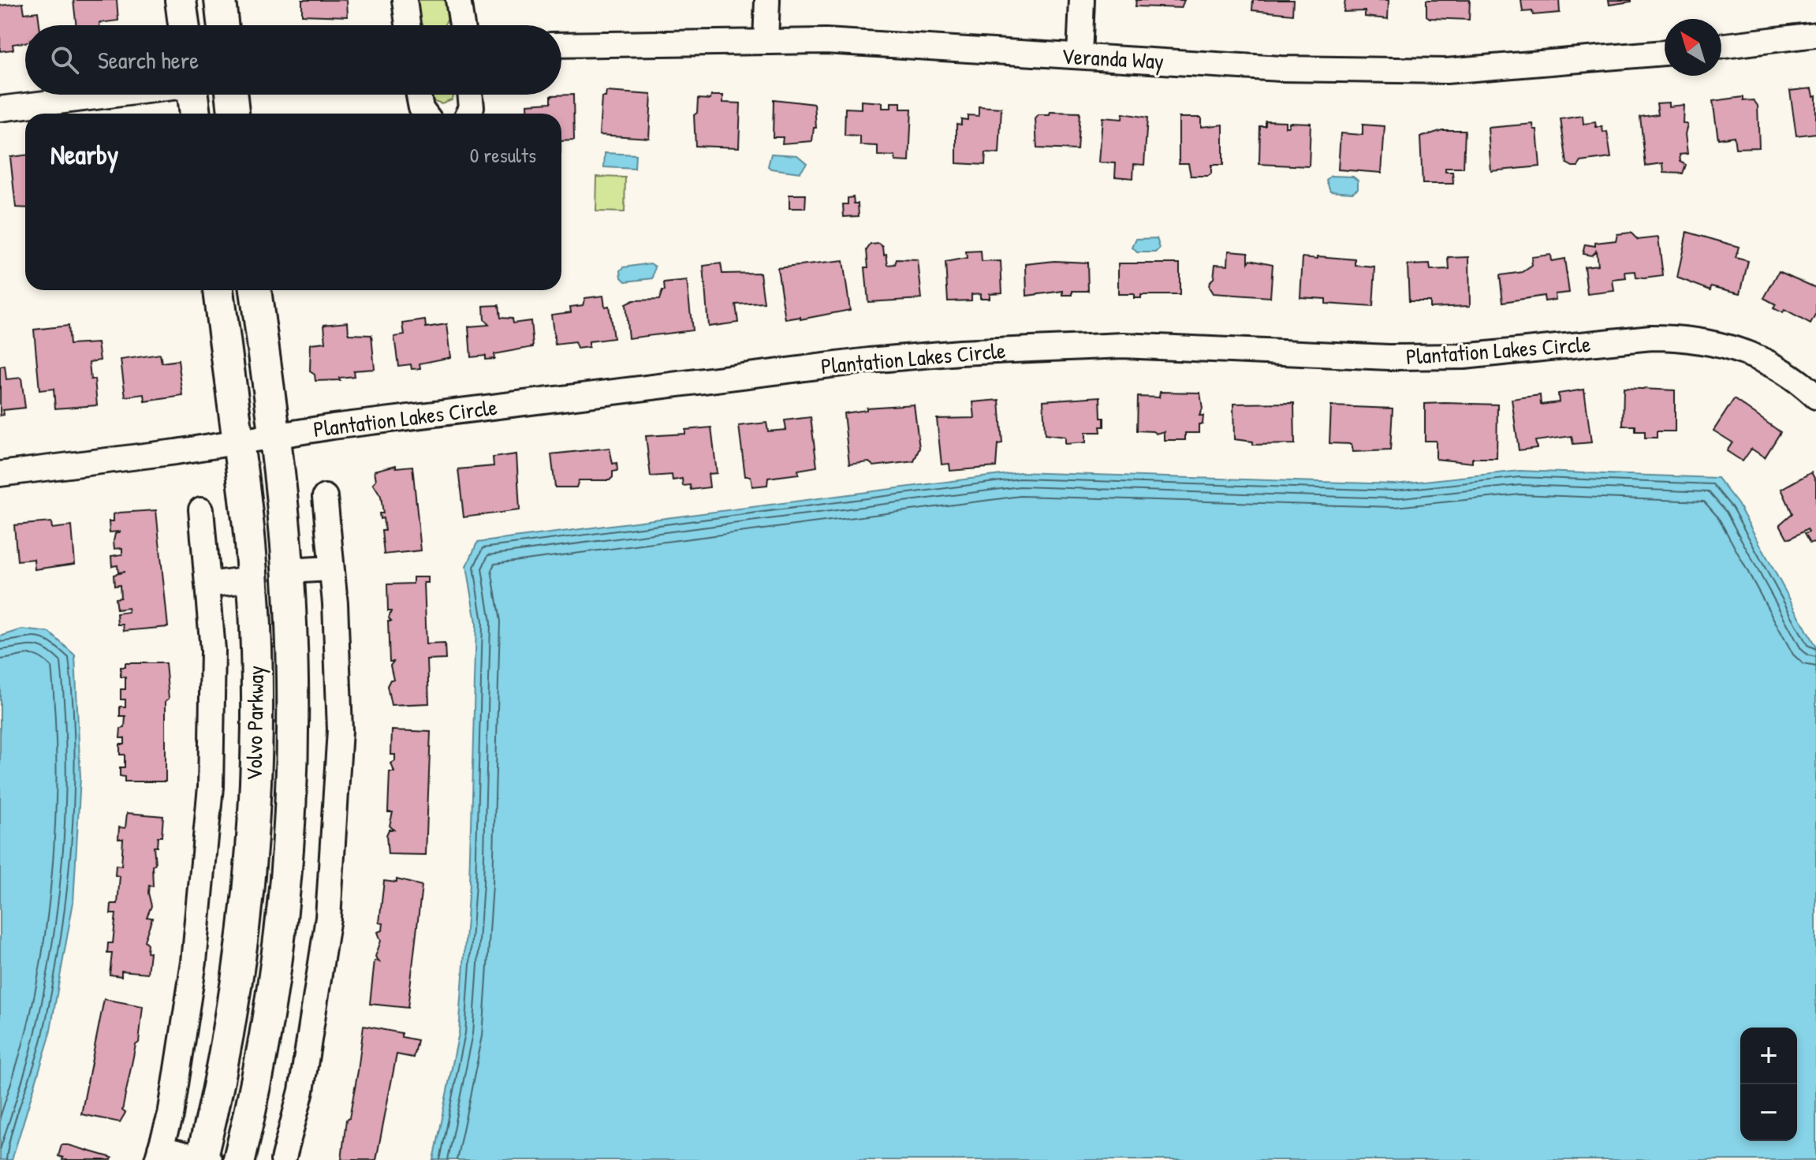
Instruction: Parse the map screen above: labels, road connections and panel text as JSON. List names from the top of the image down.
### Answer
{
  "streets": {
    "main road": ["Volvo Parkway"],
    "street": ["Veranda Way", "Plantation Lakes Circle"]
  },
  "crossings": [
    ["Plantation Lakes Circle", "Volvo Parkway"]
  ],
  "north": "top left",
  "page": {
    "search": "Search here",
    "heading": ["Nearby", "0 results"],
    "map_buttons": ["+", "−"]
  }
}
